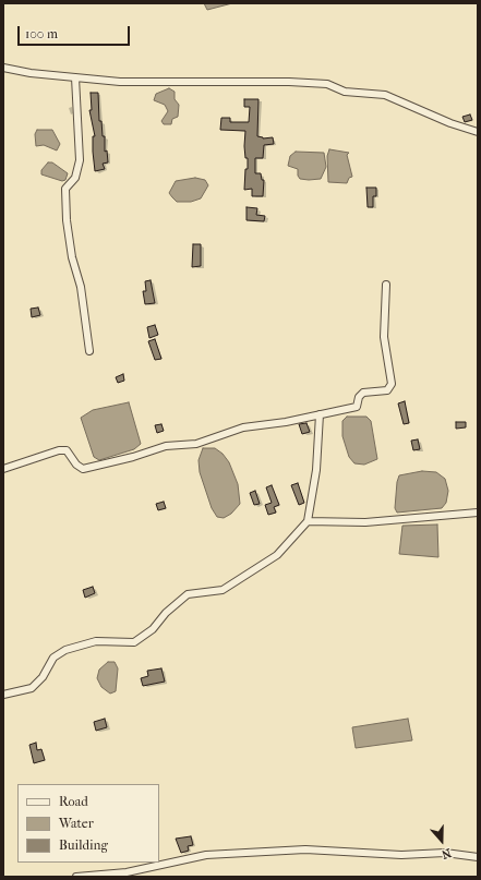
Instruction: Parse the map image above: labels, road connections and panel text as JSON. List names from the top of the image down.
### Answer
{
  "legend": ["Road", "Water", "Building"],
  "scale_bar": "100 m",
  "north": "bottom"
}
